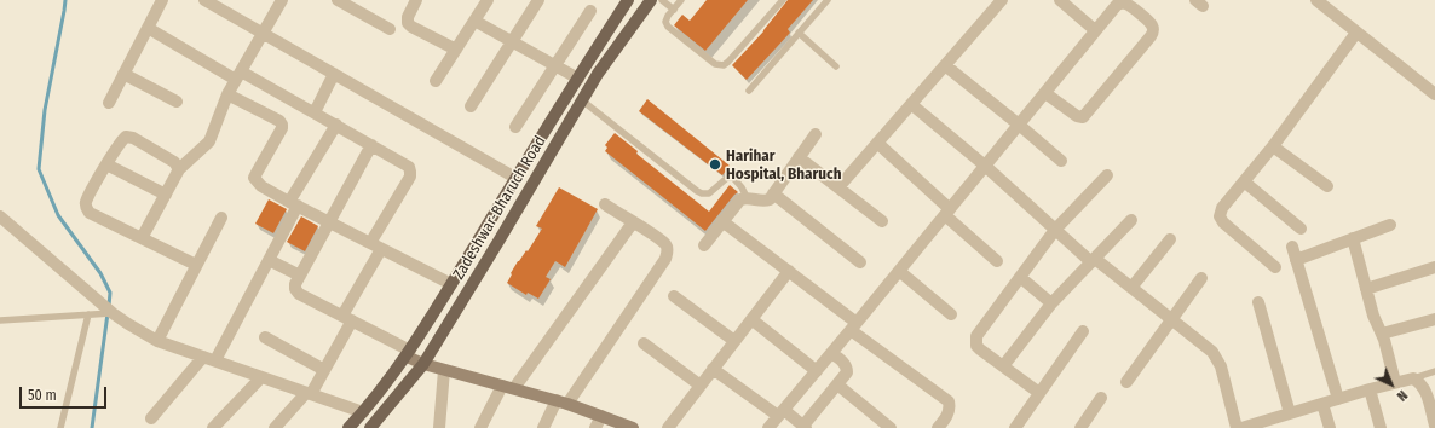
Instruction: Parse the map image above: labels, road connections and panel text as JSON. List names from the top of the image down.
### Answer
{
  "streets": {
    "main road": ["Zadeshwar-Bharuch Road"]
  },
  "places": ["Harihar Hospital, Bharuch"],
  "scale_bar": "50 m",
  "north": "bottom right"
}
